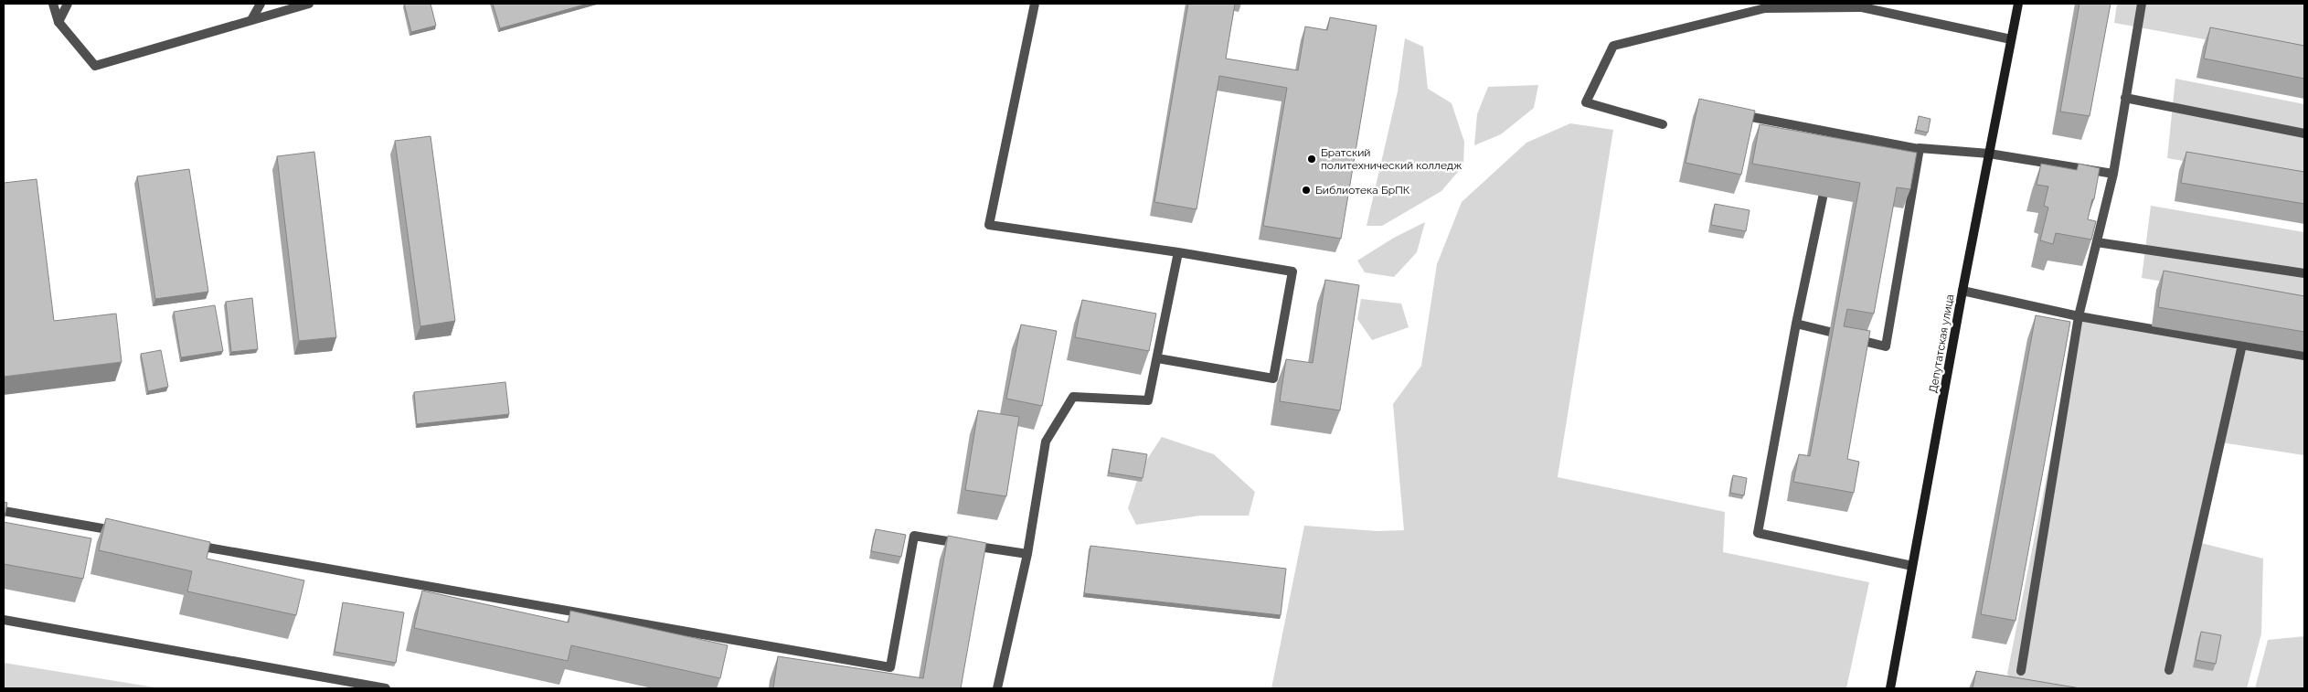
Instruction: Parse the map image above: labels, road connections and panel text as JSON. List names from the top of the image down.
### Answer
{
  "streets": {
    "street": ["Депутатская улица"]
  },
  "places": ["Братский политехнический колледж", "Библиотека БрПК"]
}
